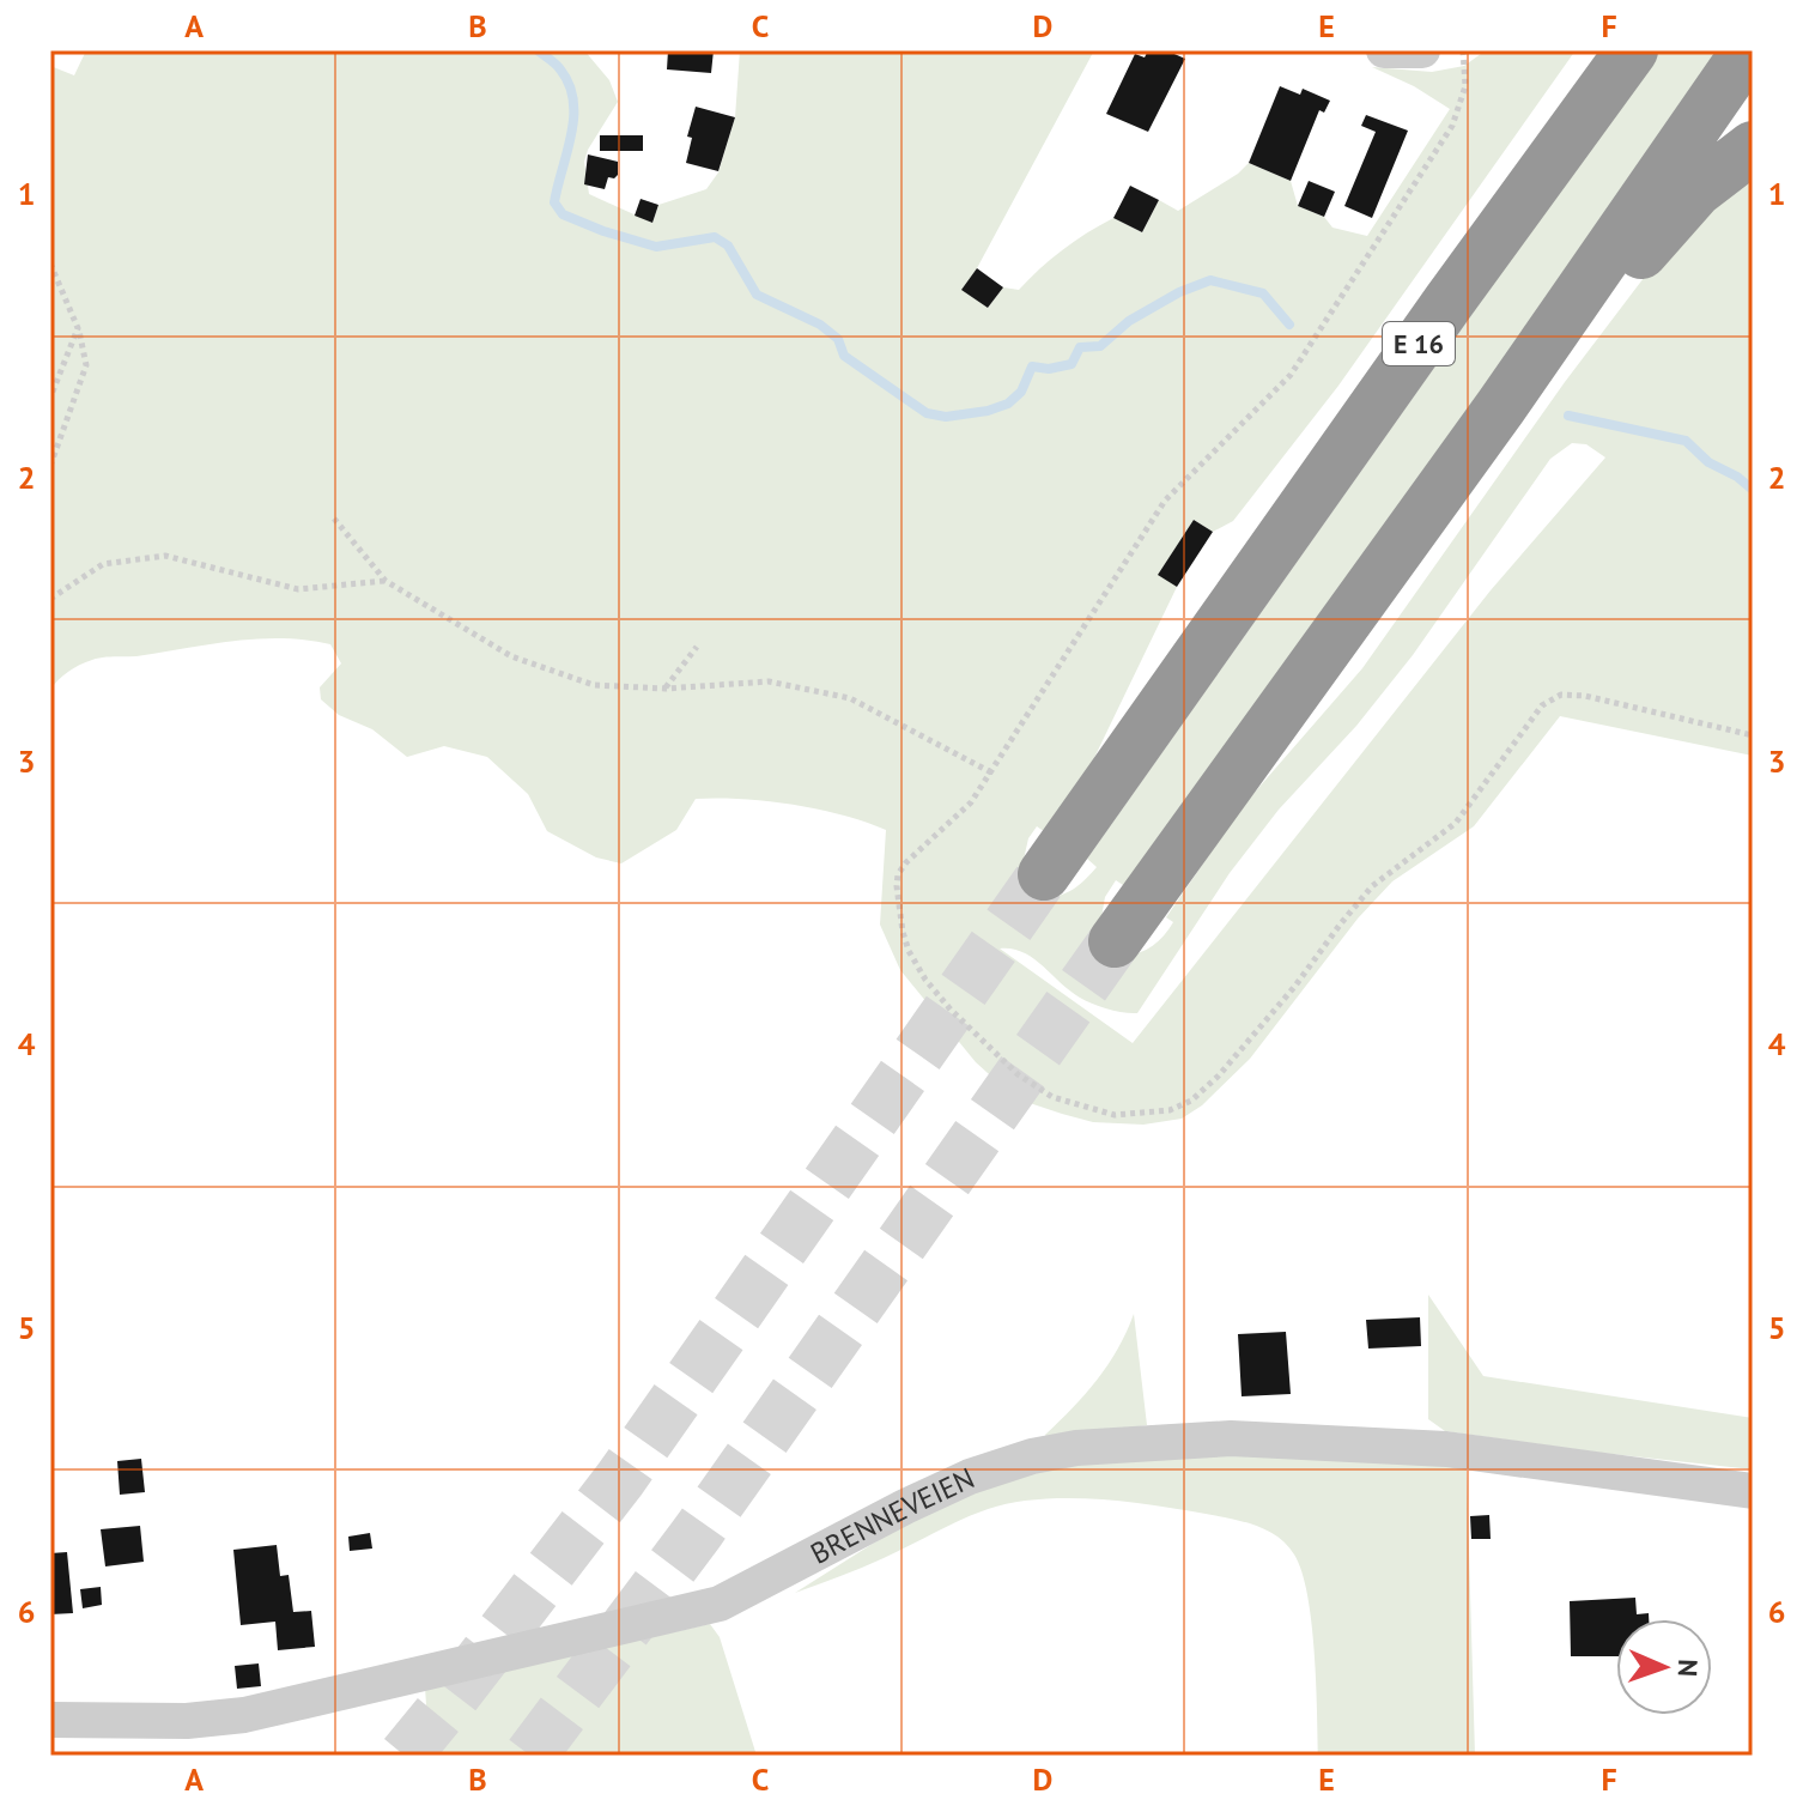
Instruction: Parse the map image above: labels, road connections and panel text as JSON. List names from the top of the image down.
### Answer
{
  "streets": {
    "highway": ["E 16"],
    "street": ["BRENNEVEIEN"]
  },
  "north": "right",
  "grid": {
    "columns": [
      "A",
      "B",
      "C",
      "D",
      "E",
      "F"
    ],
    "rows": [
      "1",
      "2",
      "3",
      "4",
      "5",
      "6"
    ]
  }
}
